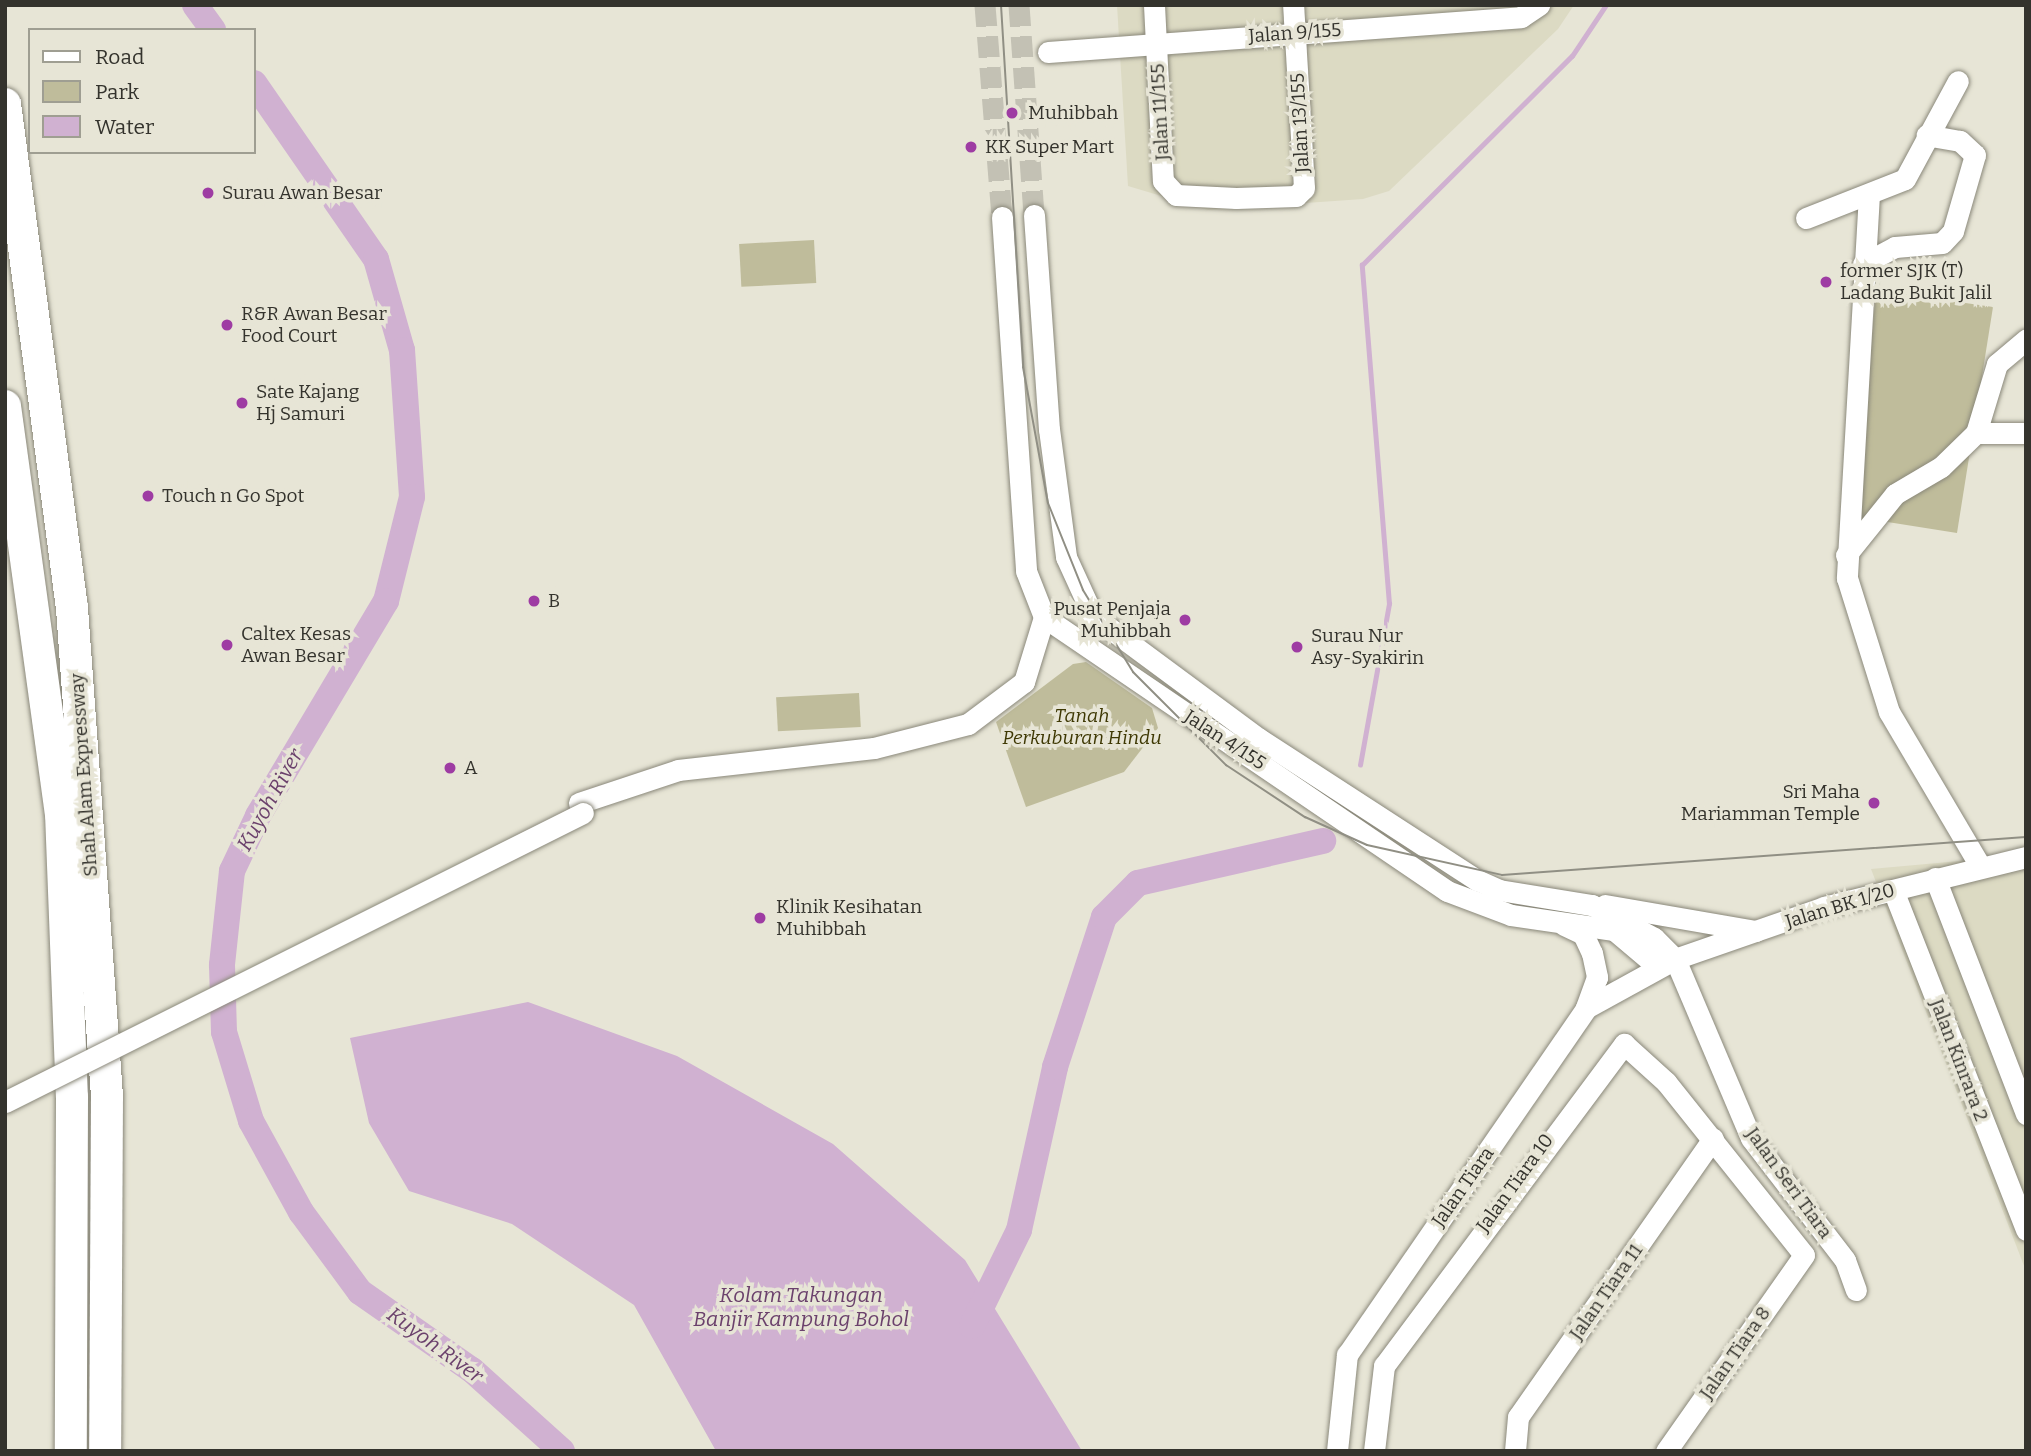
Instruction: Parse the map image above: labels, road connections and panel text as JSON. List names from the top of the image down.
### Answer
{
  "streets": {
    "highway": ["Shah Alam Expressway"],
    "street": [
      "Jalan 9/155",
      "Jalan 11/155",
      "Jalan 13/155",
      "Jalan 4/155",
      "Jalan BK 1/20",
      "Jalan Kinrara 2",
      "Jalan Tiara 10",
      "Jalan Seri Tiara",
      "Jalan Tiara",
      "Jalan Tiara 11",
      "Jalan Tiara 8"
    ]
  },
  "crossings": [
    ["Jalan 9/155", "Jalan 11/155"],
    ["Jalan 9/155", "Jalan 13/155"],
    ["Jalan 11/155", "Jalan 13/155"],
    ["Jalan 4/155", "Jalan BK 1/20"],
    ["Jalan 4/155", "Jalan Seri Tiara"],
    ["Jalan 4/155", "Jalan Tiara"],
    ["Jalan BK 1/20", "Jalan Kinrara 2"],
    ["Jalan BK 1/20", "Jalan Seri Tiara"],
    ["Jalan BK 1/20", "Jalan Tiara"],
    ["Jalan Tiara 10", "Jalan Tiara 11"],
    ["Jalan Tiara 10", "Jalan Tiara 8"],
    ["Jalan Seri Tiara", "Jalan Tiara"],
    ["Jalan Tiara 11", "Jalan Tiara 8"]
  ],
  "water": ["Kuyoh River", "Kolam Takungan Banjir Kampung Bohol"],
  "parks": ["Tanah Perkuburan Hindu"],
  "places": [
    "Muhibbah",
    "KK Super Mart",
    "Surau Awan Besar",
    "former SJK (T) Ladang Bukit Jalil",
    "R&R Awan Besar Food Court",
    "Sate Kajang Hj Samuri",
    "Touch n Go Spot",
    "B",
    "Pusat Penjaja Muhibbah",
    "Caltex Kesas Awan Besar",
    "Surau Nur Asy-Syakirin",
    "A",
    "Sri Maha Mariamman Temple",
    "Klinik Kesihatan Muhibbah"
  ],
  "legend": ["Road", "Park", "Water"]
}
